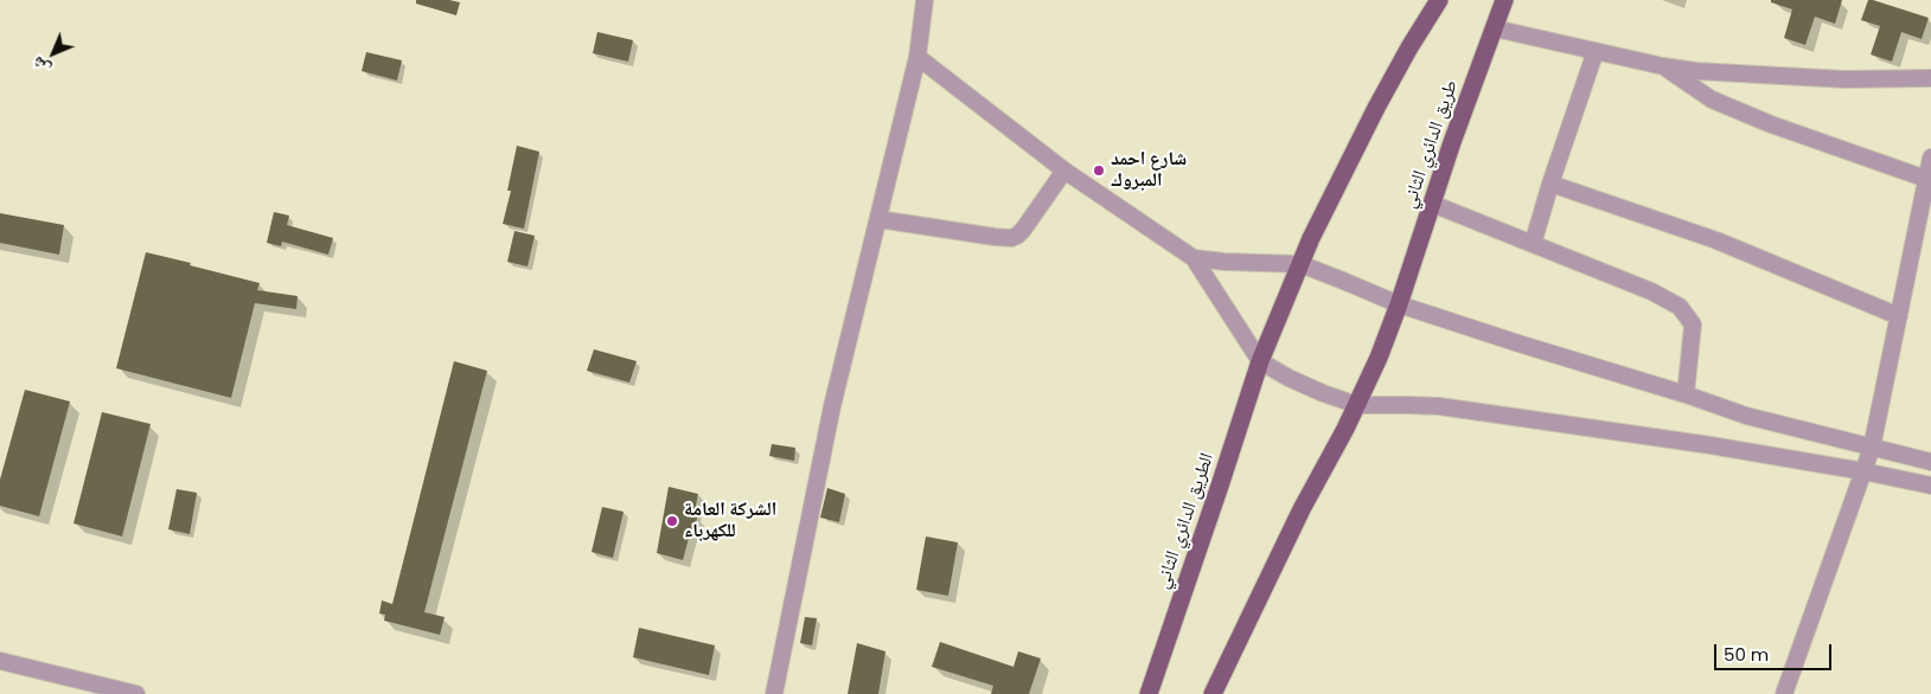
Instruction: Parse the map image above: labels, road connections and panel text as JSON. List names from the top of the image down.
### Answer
{
  "streets": {
    "main road": ["طريق الدائري الثاني", "الطريق الدائري الثاني"]
  },
  "places": ["شارع احمد المبروك", "الشركة العامة للكهرباء"],
  "scale_bar": "50 m",
  "north": "bottom left"
}
